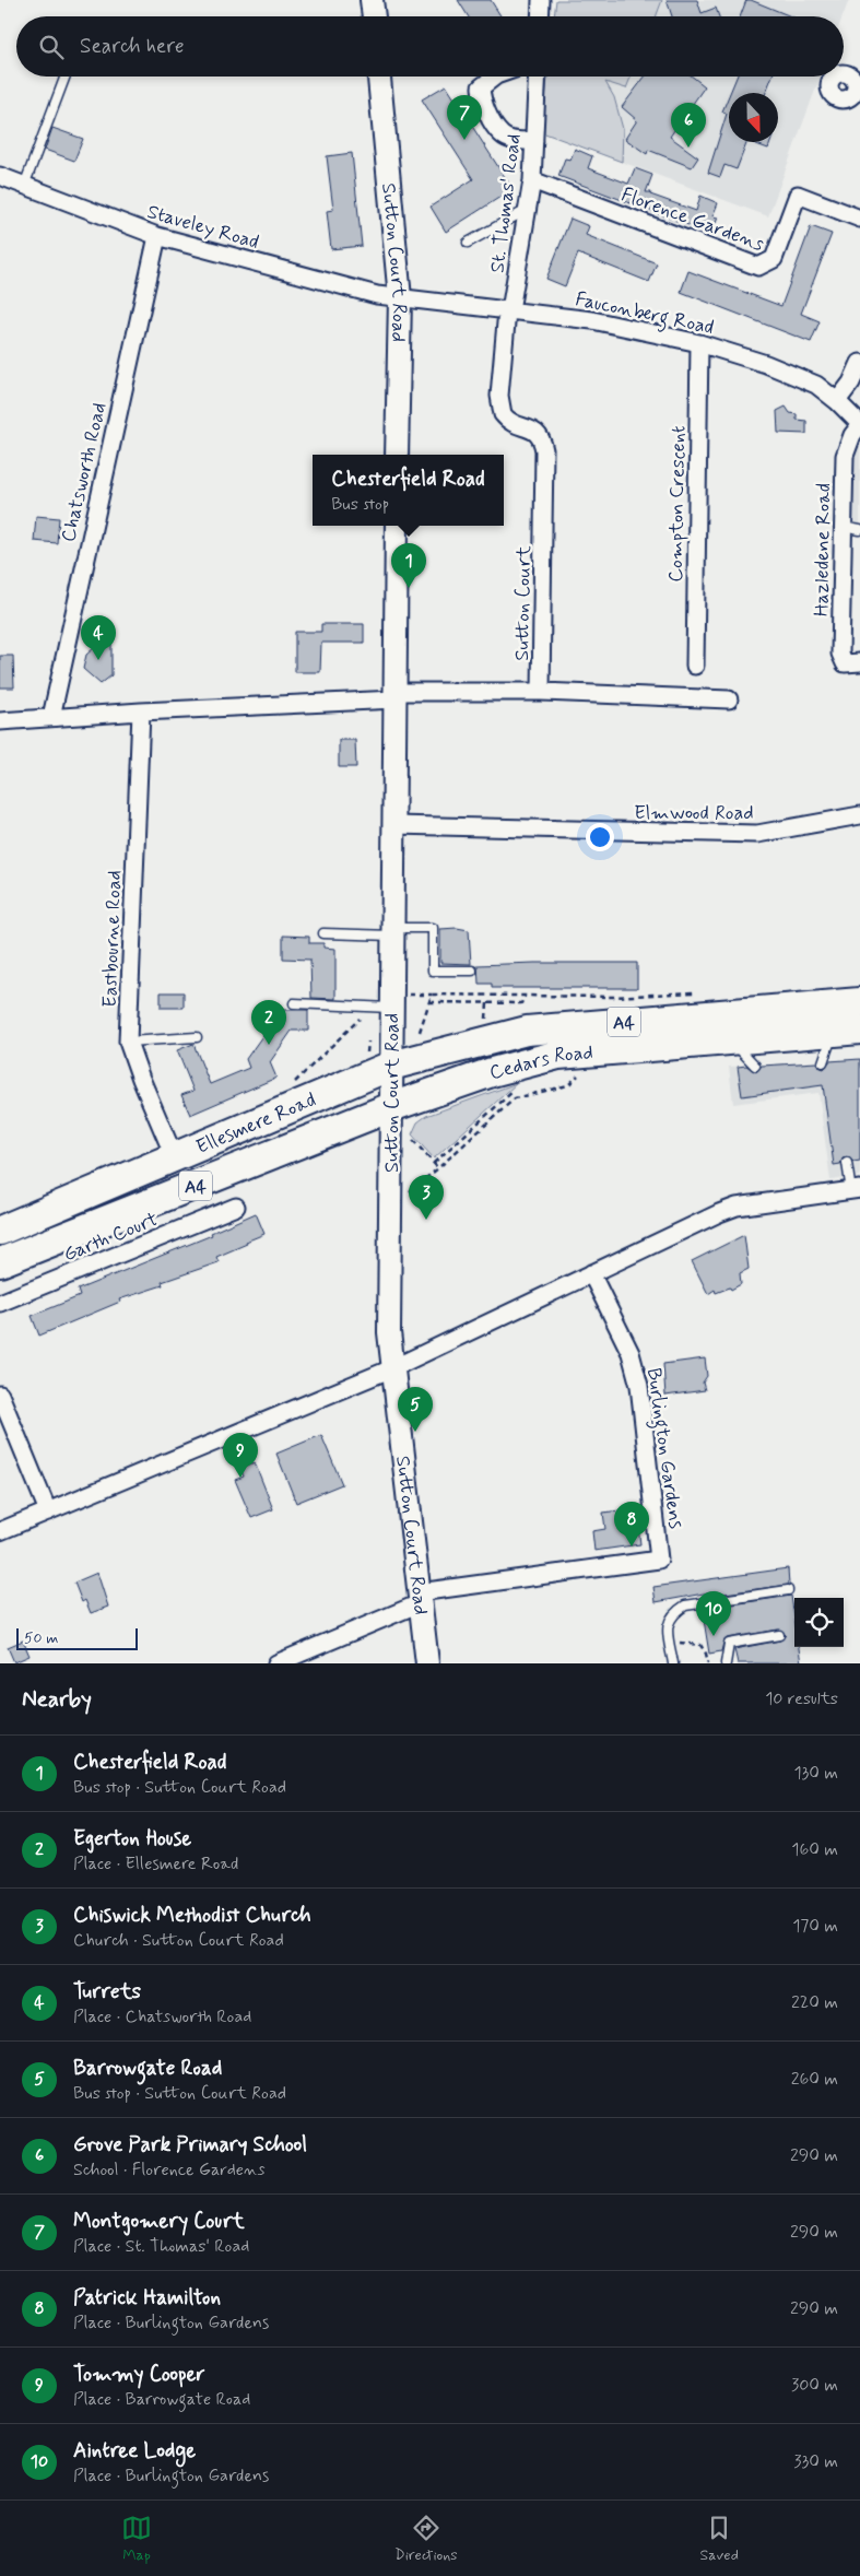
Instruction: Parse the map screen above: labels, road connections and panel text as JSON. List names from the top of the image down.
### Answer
{
  "streets": {
    "highway": ["A4", "Cedars Road", "Ellesmere Road"],
    "street": [
      "St. Thomas' Road",
      "Florence Gardens",
      "Staveley Road",
      "Sutton Court Road",
      "Fauconberg Road",
      "Chatsworth Road",
      "Compton Crescent",
      "Hazledene Road",
      "Sutton Court",
      "Elmwood Road",
      "Eastbourne Road",
      "Garth Court",
      "Burlington Gardens"
    ]
  },
  "crossings": [
    ["St. Thomas' Road", "Florence Gardens"],
    ["St. Thomas' Road", "Fauconberg Road"],
    ["St. Thomas' Road", "Sutton Court"],
    ["Staveley Road", "Sutton Court Road"],
    ["Staveley Road", "Fauconberg Road"],
    ["Staveley Road", "Chatsworth Road"],
    ["Sutton Court Road", "Fauconberg Road"],
    ["Sutton Court Road", "Elmwood Road"],
    ["Sutton Court Road", "Cedars Road"],
    ["Sutton Court Road", "Ellesmere Road"],
    ["Sutton Court Road", "Burlington Gardens"],
    ["Fauconberg Road", "Compton Crescent"],
    ["Fauconberg Road", "Hazledene Road"],
    ["Fauconberg Road", "Sutton Court"],
    ["Eastbourne Road", "Ellesmere Road"],
    ["Cedars Road", "Ellesmere Road"]
  ],
  "scale_bar": "50 m",
  "north": "bottom",
  "page": {
    "search": "Search here",
    "pins": [
      "7",
      "6",
      "1",
      "4",
      "2",
      "3",
      "5",
      "9",
      "8",
      "10"
    ],
    "popup": ["Chesterfield Road", "Bus stop"],
    "scale": "50 m",
    "heading": ["Nearby", "10 results"],
    "list": [
      {
        "mark": "1",
        "name": "Chesterfield Road",
        "note": "Bus stop · Sutton Court Road",
        "value": "130 m"
      },
      {
        "mark": "2",
        "name": "Egerton House",
        "note": "Place · Ellesmere Road",
        "value": "160 m"
      },
      {
        "mark": "3",
        "name": "Chiswick Methodist Church",
        "note": "Church · Sutton Court Road",
        "value": "170 m"
      },
      {
        "mark": "4",
        "name": "Turrets",
        "note": "Place · Chatsworth Road",
        "value": "220 m"
      },
      {
        "mark": "5",
        "name": "Barrowgate Road",
        "note": "Bus stop · Sutton Court Road",
        "value": "260 m"
      },
      {
        "mark": "6",
        "name": "Grove Park Primary School",
        "note": "School · Florence Gardens",
        "value": "290 m"
      },
      {
        "mark": "7",
        "name": "Montgomery Court",
        "note": "Place · St. Thomas' Road",
        "value": "290 m"
      },
      {
        "mark": "8",
        "name": "Patrick Hamilton",
        "note": "Place · Burlington Gardens",
        "value": "290 m"
      },
      {
        "mark": "9",
        "name": "Tommy Cooper",
        "note": "Place · Barrowgate Road",
        "value": "300 m"
      },
      {
        "mark": "10",
        "name": "Aintree Lodge",
        "note": "Place · Burlington Gardens",
        "value": "330 m"
      }
    ],
    "nav": ["Map", "Directions", "Saved"]
  }
}
